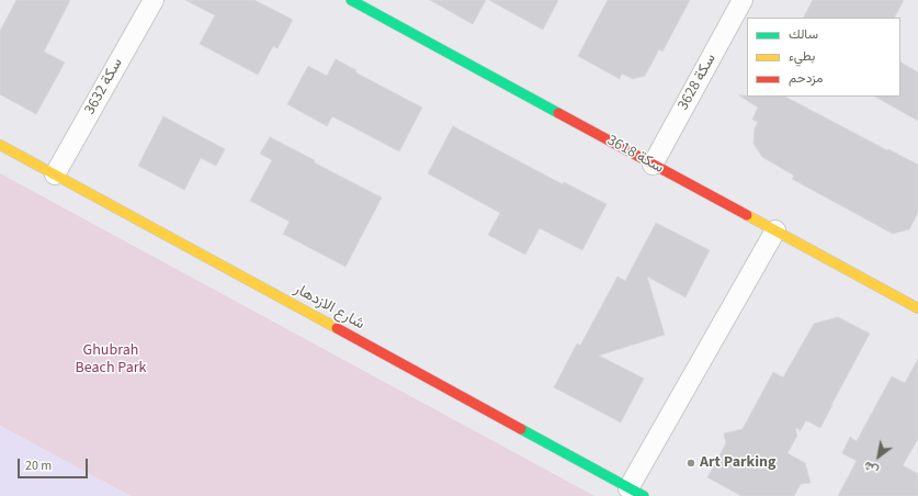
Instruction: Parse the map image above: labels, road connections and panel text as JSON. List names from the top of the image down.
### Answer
{
  "streets": {
    "street": [
      "سكة 3628",
      "سكة 3632",
      "سكة 3618",
      "شارع الازدهار"
    ]
  },
  "crossings": [
    ["سكة 3628", "سكة 3618"],
    ["سكة 3632", "شارع الازدهار"]
  ],
  "parks": ["Ghubrah Beach Park"],
  "places": ["Art Parking"],
  "legend": ["سالك", "بطيء", "مزدحم"],
  "scale_bar": "20 m",
  "north": "bottom left"
}
